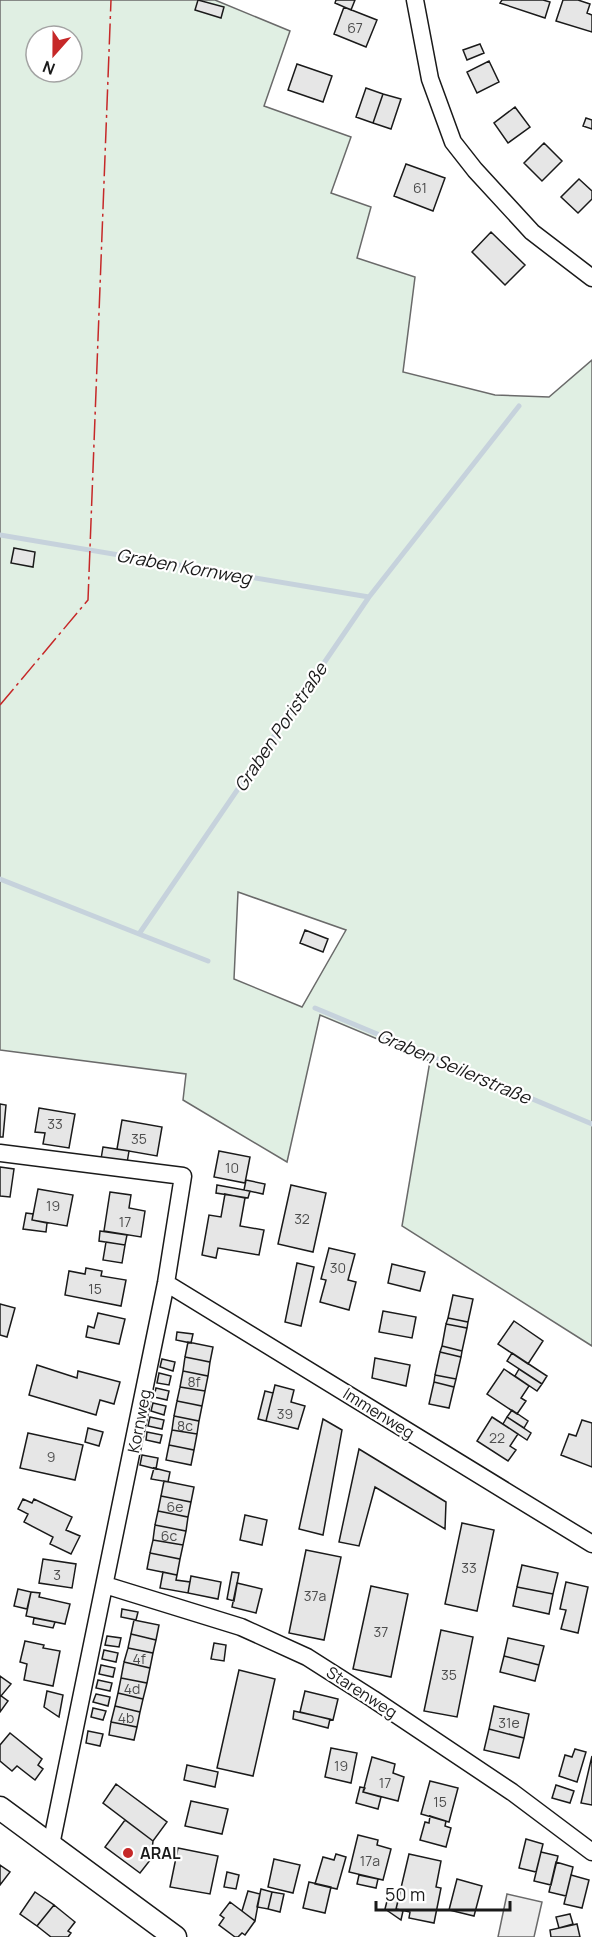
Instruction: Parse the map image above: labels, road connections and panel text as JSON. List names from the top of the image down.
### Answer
{
  "streets": {
    "street": ["Immenweg", "Kornweg", "Starenweg"]
  },
  "crossings": [
    ["Immenweg", "Kornweg"],
    ["Kornweg", "Starenweg"]
  ],
  "water": ["Graben Kornweg", "Graben Poristraße", "Graben Seilerstraße"],
  "places": ["ARAL"],
  "house_numbers": [
    "67",
    "61",
    "33",
    "35",
    "10",
    "19",
    "32",
    "17",
    "30",
    "15",
    "8f",
    "39",
    "8c",
    "22",
    "9",
    "6e",
    "6c",
    "33",
    "3",
    "37a",
    "37",
    "4f",
    "35",
    "4d",
    "4b",
    "31e",
    "19",
    "17",
    "15",
    "17a"
  ],
  "scale_bar": "50 m",
  "north": "bottom"
}
